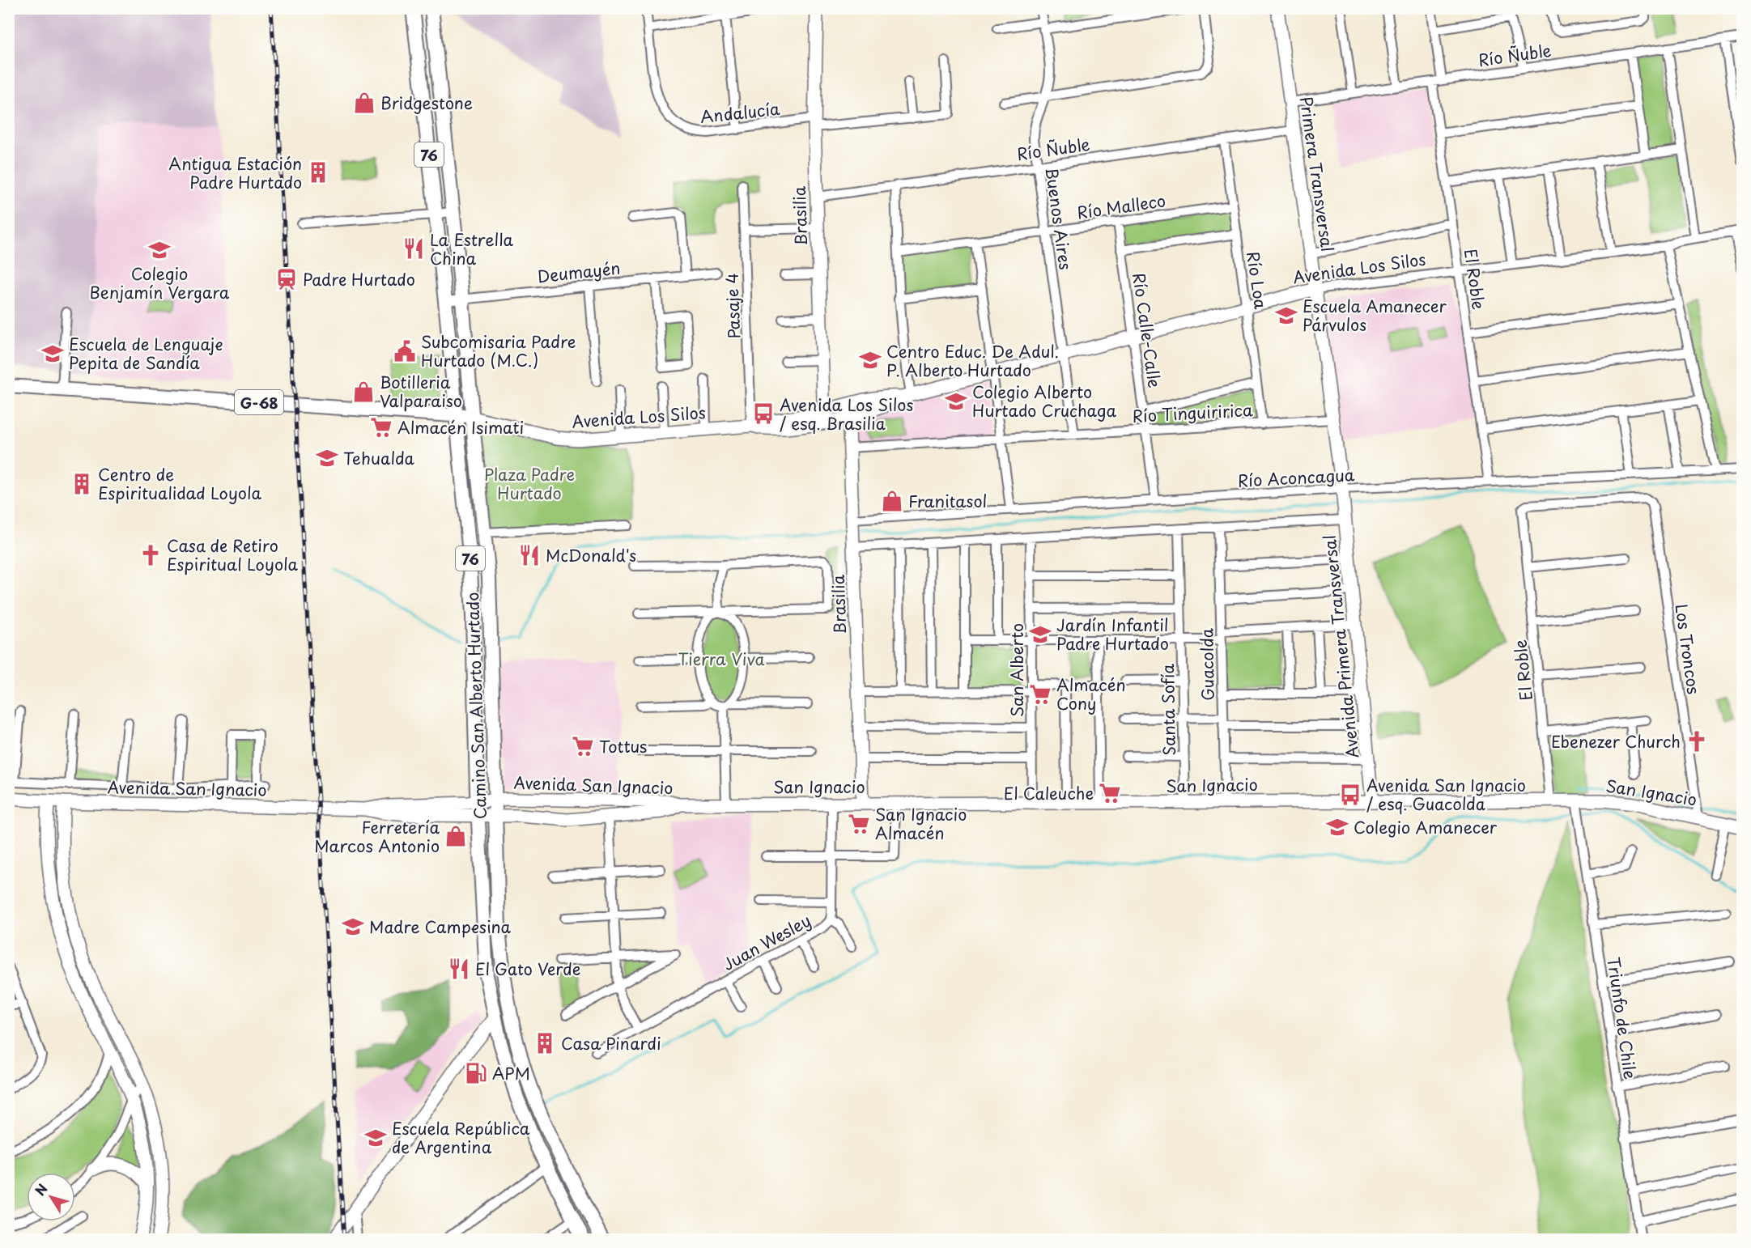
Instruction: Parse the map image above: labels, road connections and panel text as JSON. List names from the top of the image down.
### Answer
{
  "streets": {
    "main road": [
      "76",
      "Primera Transversal",
      "Brasilia",
      "Avenida Los Silos",
      "G-68",
      "Avenida Primera Transversal",
      "Camino San Alberto Hurtado",
      "Avenida San Ignacio",
      "San Ignacio"
    ],
    "street": [
      "Río Ñuble",
      "Andalucía",
      "Río Malleco",
      "Buenos Aires",
      "Deumayén",
      "El Roble",
      "Río Loa",
      "Pasaje 4",
      "Río Calle-Calle",
      "Río Tinguiririca",
      "Río Aconcagua",
      "Los Troncos",
      "Guacolda",
      "San Alberto",
      "Santa Sofía",
      "Juan Wesley",
      "Triunfo de Chile"
    ]
  },
  "crossings": [
    ["Río Ñuble", "Primera Transversal"],
    ["Río Ñuble", "Brasilia"],
    ["Río Ñuble", "Buenos Aires"],
    ["Río Ñuble", "El Roble"],
    ["Río Ñuble", "Río Loa"],
    ["Andalucía", "Brasilia"],
    ["Primera Transversal", "Avenida Los Silos"],
    ["Primera Transversal", "Río Tinguiririca"],
    ["Primera Transversal", "Río Aconcagua"],
    ["Primera Transversal", "Avenida Primera Transversal"],
    ["Río Malleco", "Buenos Aires"],
    ["Río Malleco", "Río Loa"],
    ["Río Malleco", "Río Calle-Calle"],
    ["Brasilia", "Avenida Los Silos"],
    ["Brasilia", "Río Tinguiririca"],
    ["Brasilia", "Río Aconcagua"],
    ["Brasilia", "San Ignacio"],
    ["Buenos Aires", "Avenida Los Silos"],
    ["Buenos Aires", "Río Tinguiririca"],
    ["Avenida Los Silos", "El Roble"],
    ["Avenida Los Silos", "Río Loa"],
    ["Avenida Los Silos", "Pasaje 4"],
    ["Avenida Los Silos", "Río Calle-Calle"],
    ["Avenida Los Silos", "G-68"],
    ["Avenida Los Silos", "Camino San Alberto Hurtado"],
    ["Deumayén", "Camino San Alberto Hurtado"],
    ["El Roble", "Río Aconcagua"],
    ["El Roble", "Los Troncos"],
    ["El Roble", "San Ignacio"],
    ["Río Loa", "Río Tinguiririca"],
    ["Río Calle-Calle", "Río Tinguiririca"],
    ["Río Calle-Calle", "Río Aconcagua"],
    ["G-68", "Camino San Alberto Hurtado"],
    ["Río Aconcagua", "Avenida Primera Transversal"],
    ["Avenida Primera Transversal", "San Ignacio"],
    ["Los Troncos", "San Ignacio"],
    ["Guacolda", "San Ignacio"],
    ["San Alberto", "San Ignacio"],
    ["Camino San Alberto Hurtado", "Avenida San Ignacio"],
    ["Santa Sofía", "San Ignacio"],
    ["Avenida San Ignacio", "San Ignacio"],
    ["San Ignacio", "Juan Wesley"],
    ["San Ignacio", "Triunfo de Chile"]
  ],
  "parks": ["Plaza Padre Hurtado", "Tierra Viva"],
  "places": {
    "shop": [
      "Bridgestone",
      "Botilleria Valparaiso",
      "Franitasol",
      "Ferretería Marcos Antonio"
    ],
    "building": ["Antigua Estación Padre Hurtado", "Centro de Espiritualidad Loyola", "Casa Pinardi"],
    "restaurant": ["La Estrella China", "McDonald's", "El Gato Verde"],
    "school or university": [
      "Colegio Benjamín Vergara",
      "Escuela Amanecer Párvulos",
      "Escuela de Lenguaje Pepita de Sandía",
      "Centro Educ. De Adul. P. Alberto Hurtado",
      "Colegio Alberto Hurtado Cruchaga",
      "Tehualda",
      "Jardín Infantil Padre Hurtado",
      "Colegio Amanecer",
      "Madre Campesina",
      "Escuela República de Argentina"
    ],
    "station": ["Padre Hurtado"],
    "public building": ["Subcomisaria Padre Hurtado (M.C.)"],
    "bus stop": ["Avenida Los Silos / esq. Brasilia", "Avenida San Ignacio / esq. Guacolda"],
    "supermarket": [
      "Almacén Isimati",
      "Almacén Cony",
      "Tottus",
      "El Caleuche",
      "San Ignacio Almacén"
    ],
    "church": ["Casa de Retiro Espiritual Loyola", "Ebenezer Church"],
    "fuel station": ["APM"]
  },
  "north": "top left"
}
